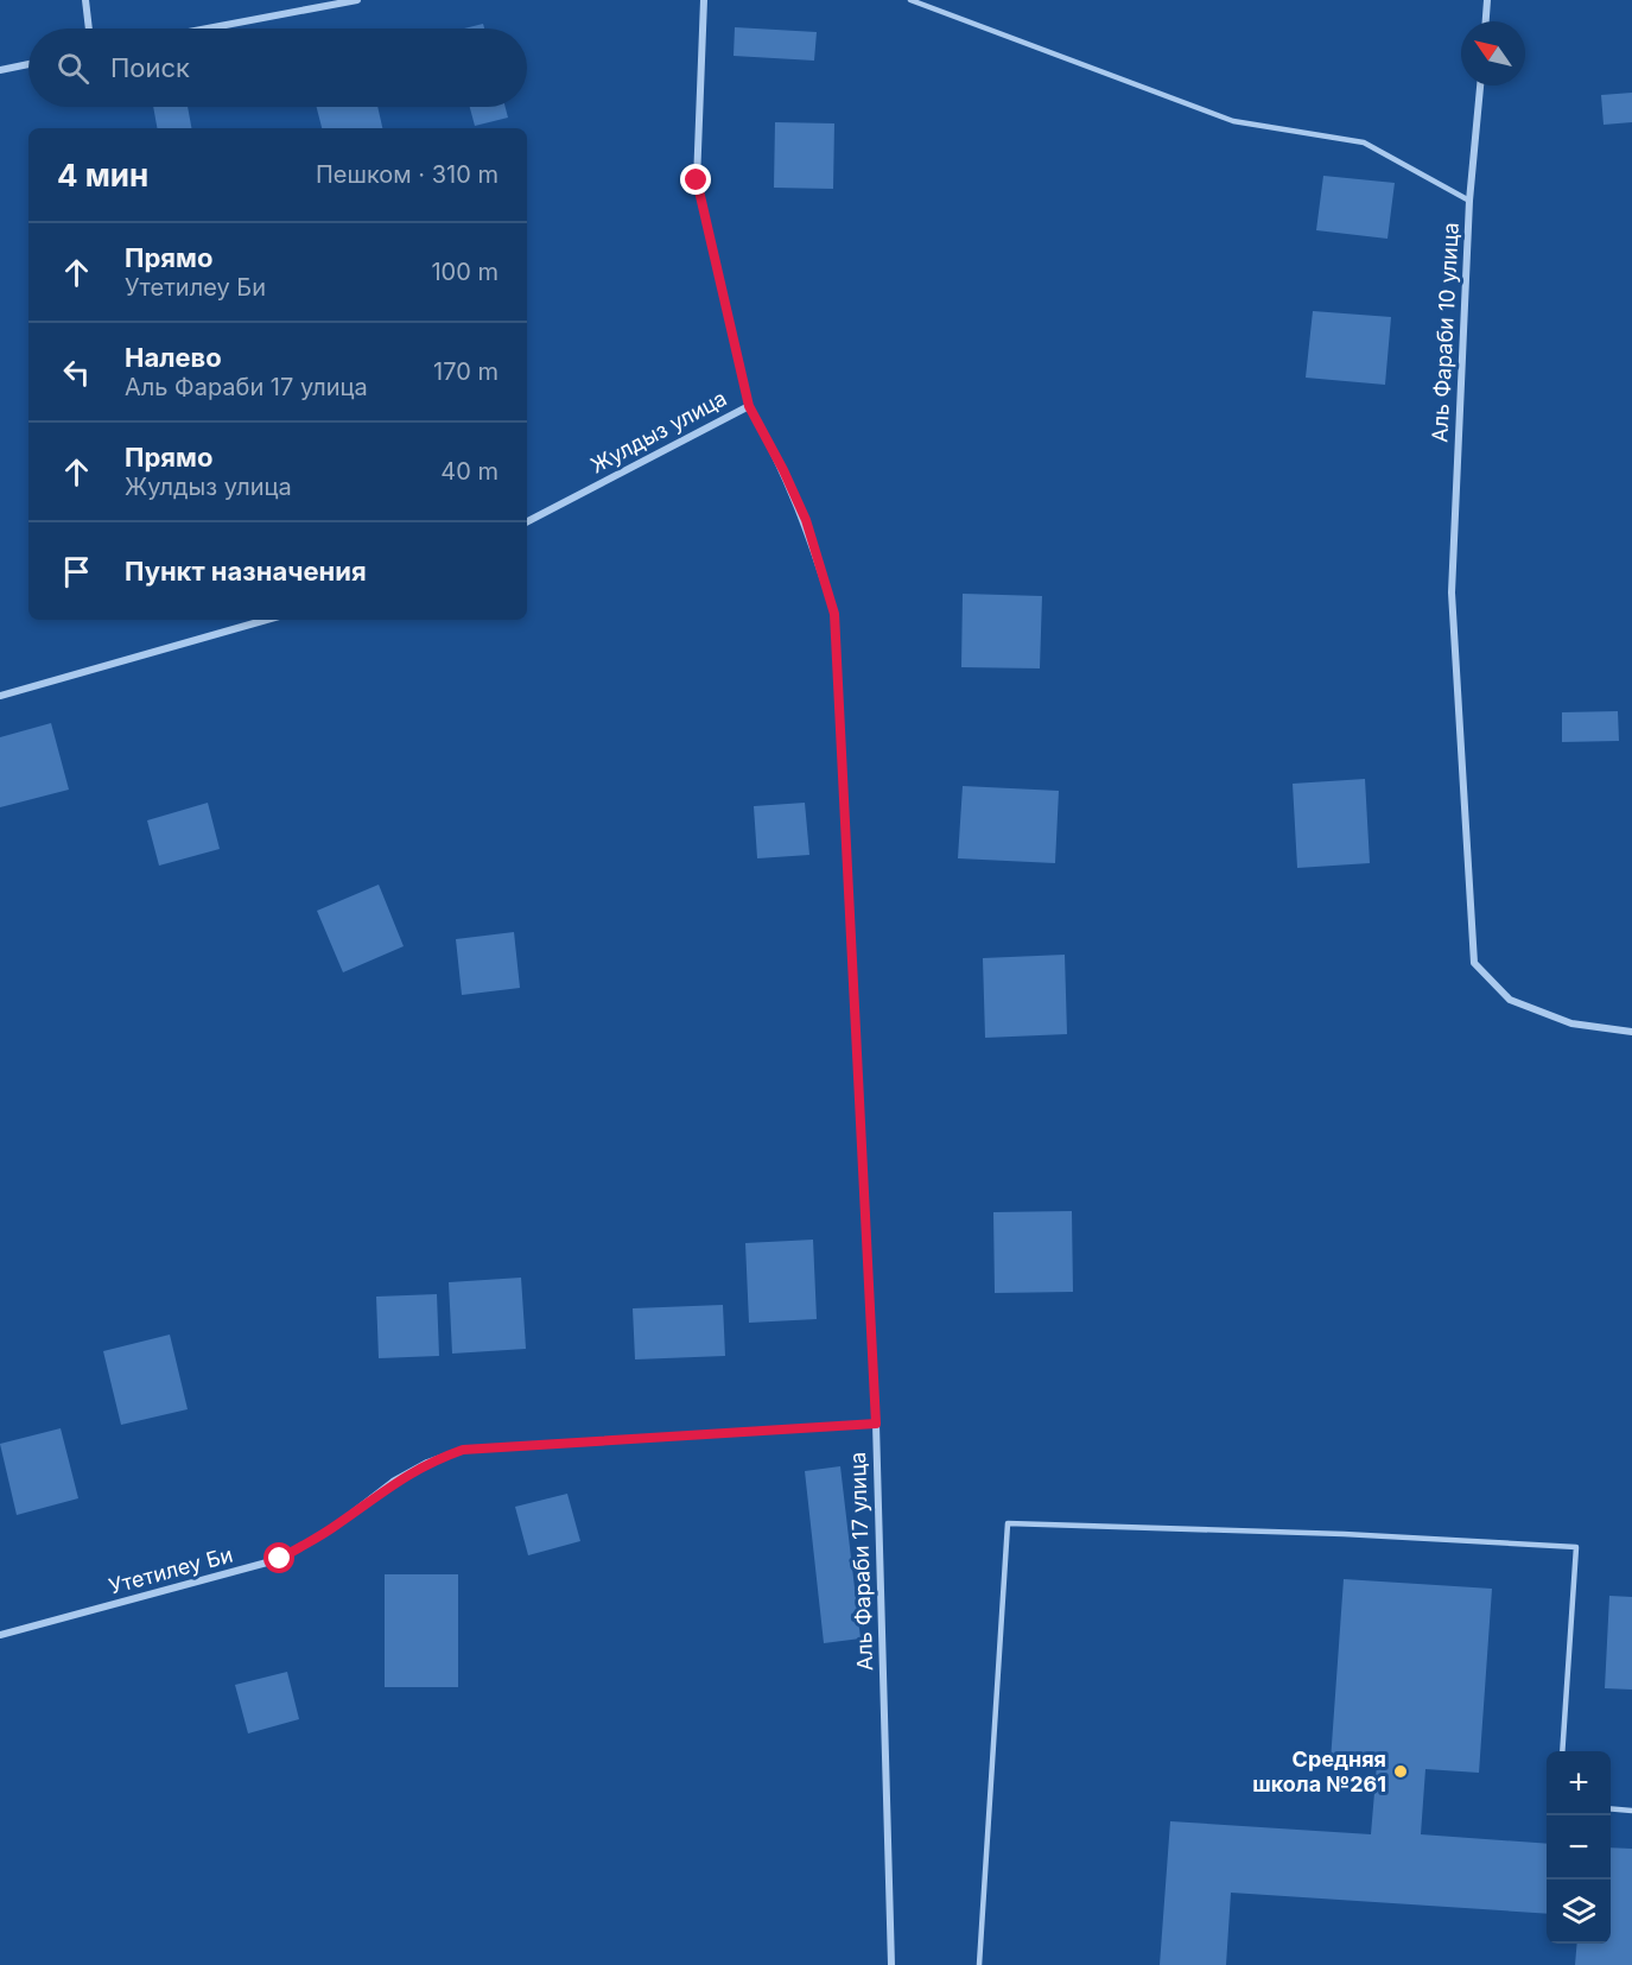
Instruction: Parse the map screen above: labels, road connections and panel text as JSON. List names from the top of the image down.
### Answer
{
  "streets": {
    "street": [
      "Аль Фараби 10 улица",
      "Жулдыз улица",
      "Аль Фараби 17 улица",
      "Утетилеу Би"
    ]
  },
  "crossings": [
    ["Жулдыз улица", "Аль Фараби 17 улица"],
    ["Аль Фараби 17 улица", "Утетилеу Би"]
  ],
  "places": ["Средняя школа №261"],
  "north": "top left",
  "page": {
    "search": "Поиск",
    "heading": ["4 мин", "Пешком · 310 m"],
    "list": [
      ["Прямо", "Утетилеу Би", "100 m"],
      ["Налево", "Аль Фараби 17 улица", "170 m"],
      ["Прямо", "Жулдыз улица", "40 m"],
      "Пункт назначения"
    ],
    "map_buttons": ["+", "−"]
  }
}
